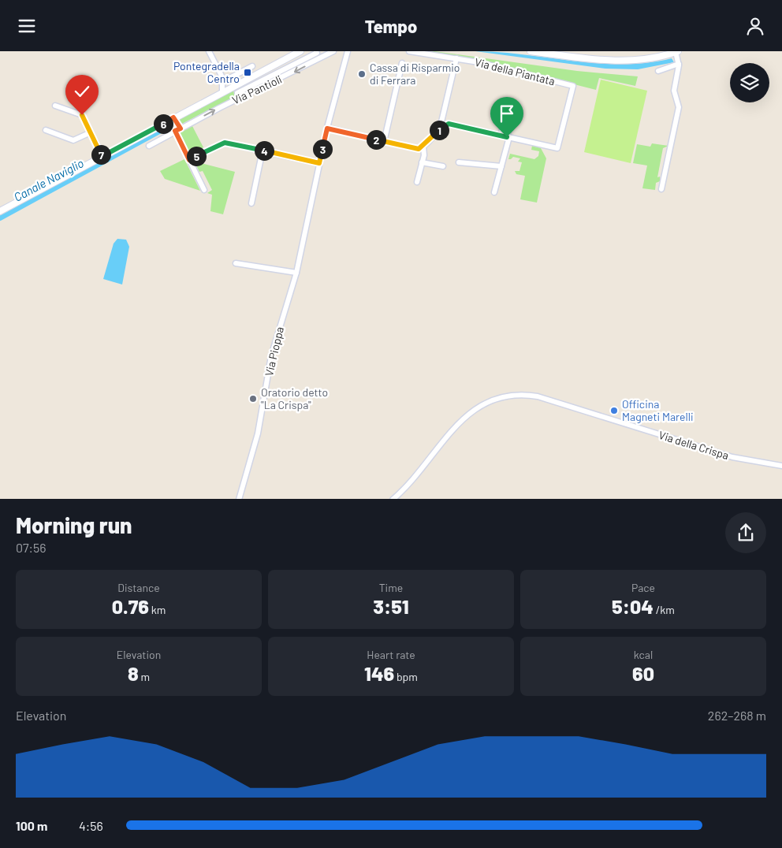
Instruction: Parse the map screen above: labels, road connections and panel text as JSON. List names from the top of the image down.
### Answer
{
  "streets": {
    "street": [
      "Via della Piantata",
      "Via Pantioli",
      "Via Pioppa",
      "Via della Crispa"
    ]
  },
  "water": ["Canale Naviglio"],
  "places": {
    "transit": ["Pontegradella Centro"],
    "other": ["Cassa di Risparmio di Ferrara", "Oratorio detto \"La Crispa\"", "Officina Magneti Marelli"]
  },
  "page": {
    "header": "Tempo",
    "pins": [
      "6",
      "1",
      "2",
      "3",
      "4",
      "7",
      "5"
    ],
    "heading": ["Morning run", "07:56"],
    "stats": [
      ["Distance", "0.76 km"],
      ["Time", "3:51"],
      ["Pace", "5:04 /km"],
      ["Elevation", "8 m"],
      ["Heart rate", "146 bpm"],
      ["kcal", "60"]
    ],
    "chart": ["Elevation", "262–268 m"],
    "list": [
      {
        "name": "100 m",
        "note": "4:56"
      }
    ]
  }
}
